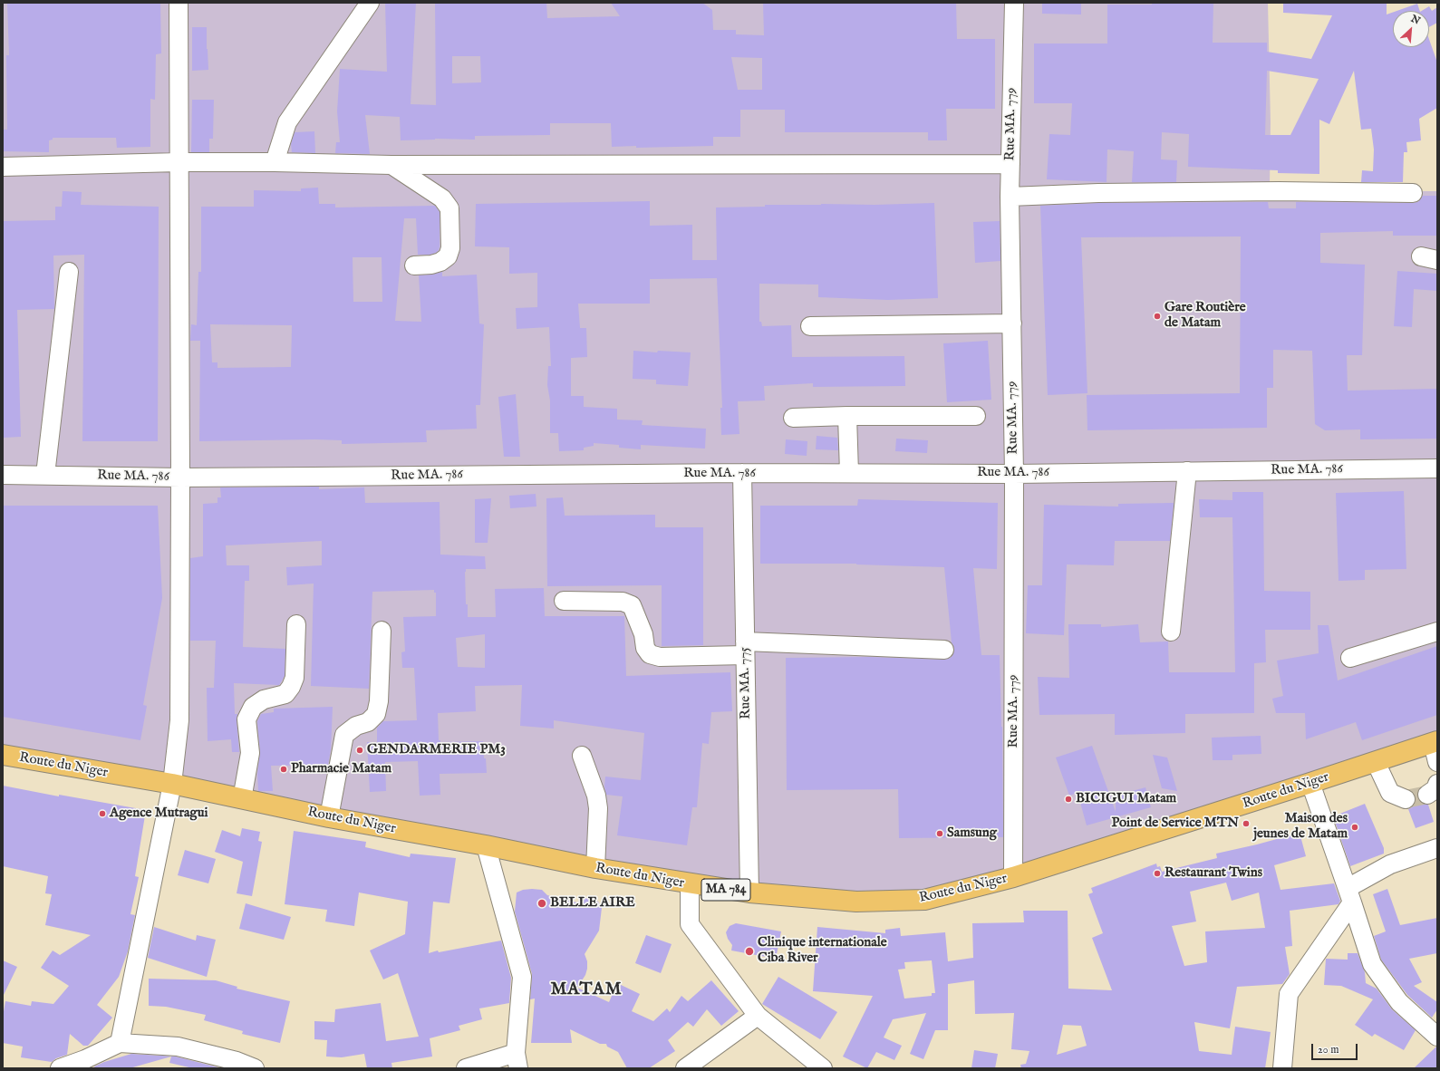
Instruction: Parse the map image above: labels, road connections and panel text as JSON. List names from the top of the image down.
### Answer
{
  "streets": {
    "main road": ["Route du Niger", "MA 784"],
    "street": ["Rue MA. 779", "Rue MA. 786", "Rue MA. 775"]
  },
  "crossings": [
    ["Rue MA. 779", "Rue MA. 786"],
    ["Rue MA. 779", "Route du Niger"],
    ["Rue MA. 786", "Rue MA. 775"],
    ["Rue MA. 775", "Route du Niger"]
  ],
  "districts": ["MATAM"],
  "places": [
    "Gare Routière de Matam",
    "GENDARMERIE PM3",
    "Pharmacie Matam",
    "BICIGUI Matam",
    "Agence Mutragui",
    "Point de Service MTN",
    "Maison des jeunes de Matam",
    "Samsung",
    "Restaurant Twins",
    "BELLE AIRE",
    "Clinique internationale Ciba River"
  ],
  "scale_bar": "20 m",
  "north": "top right"
}
